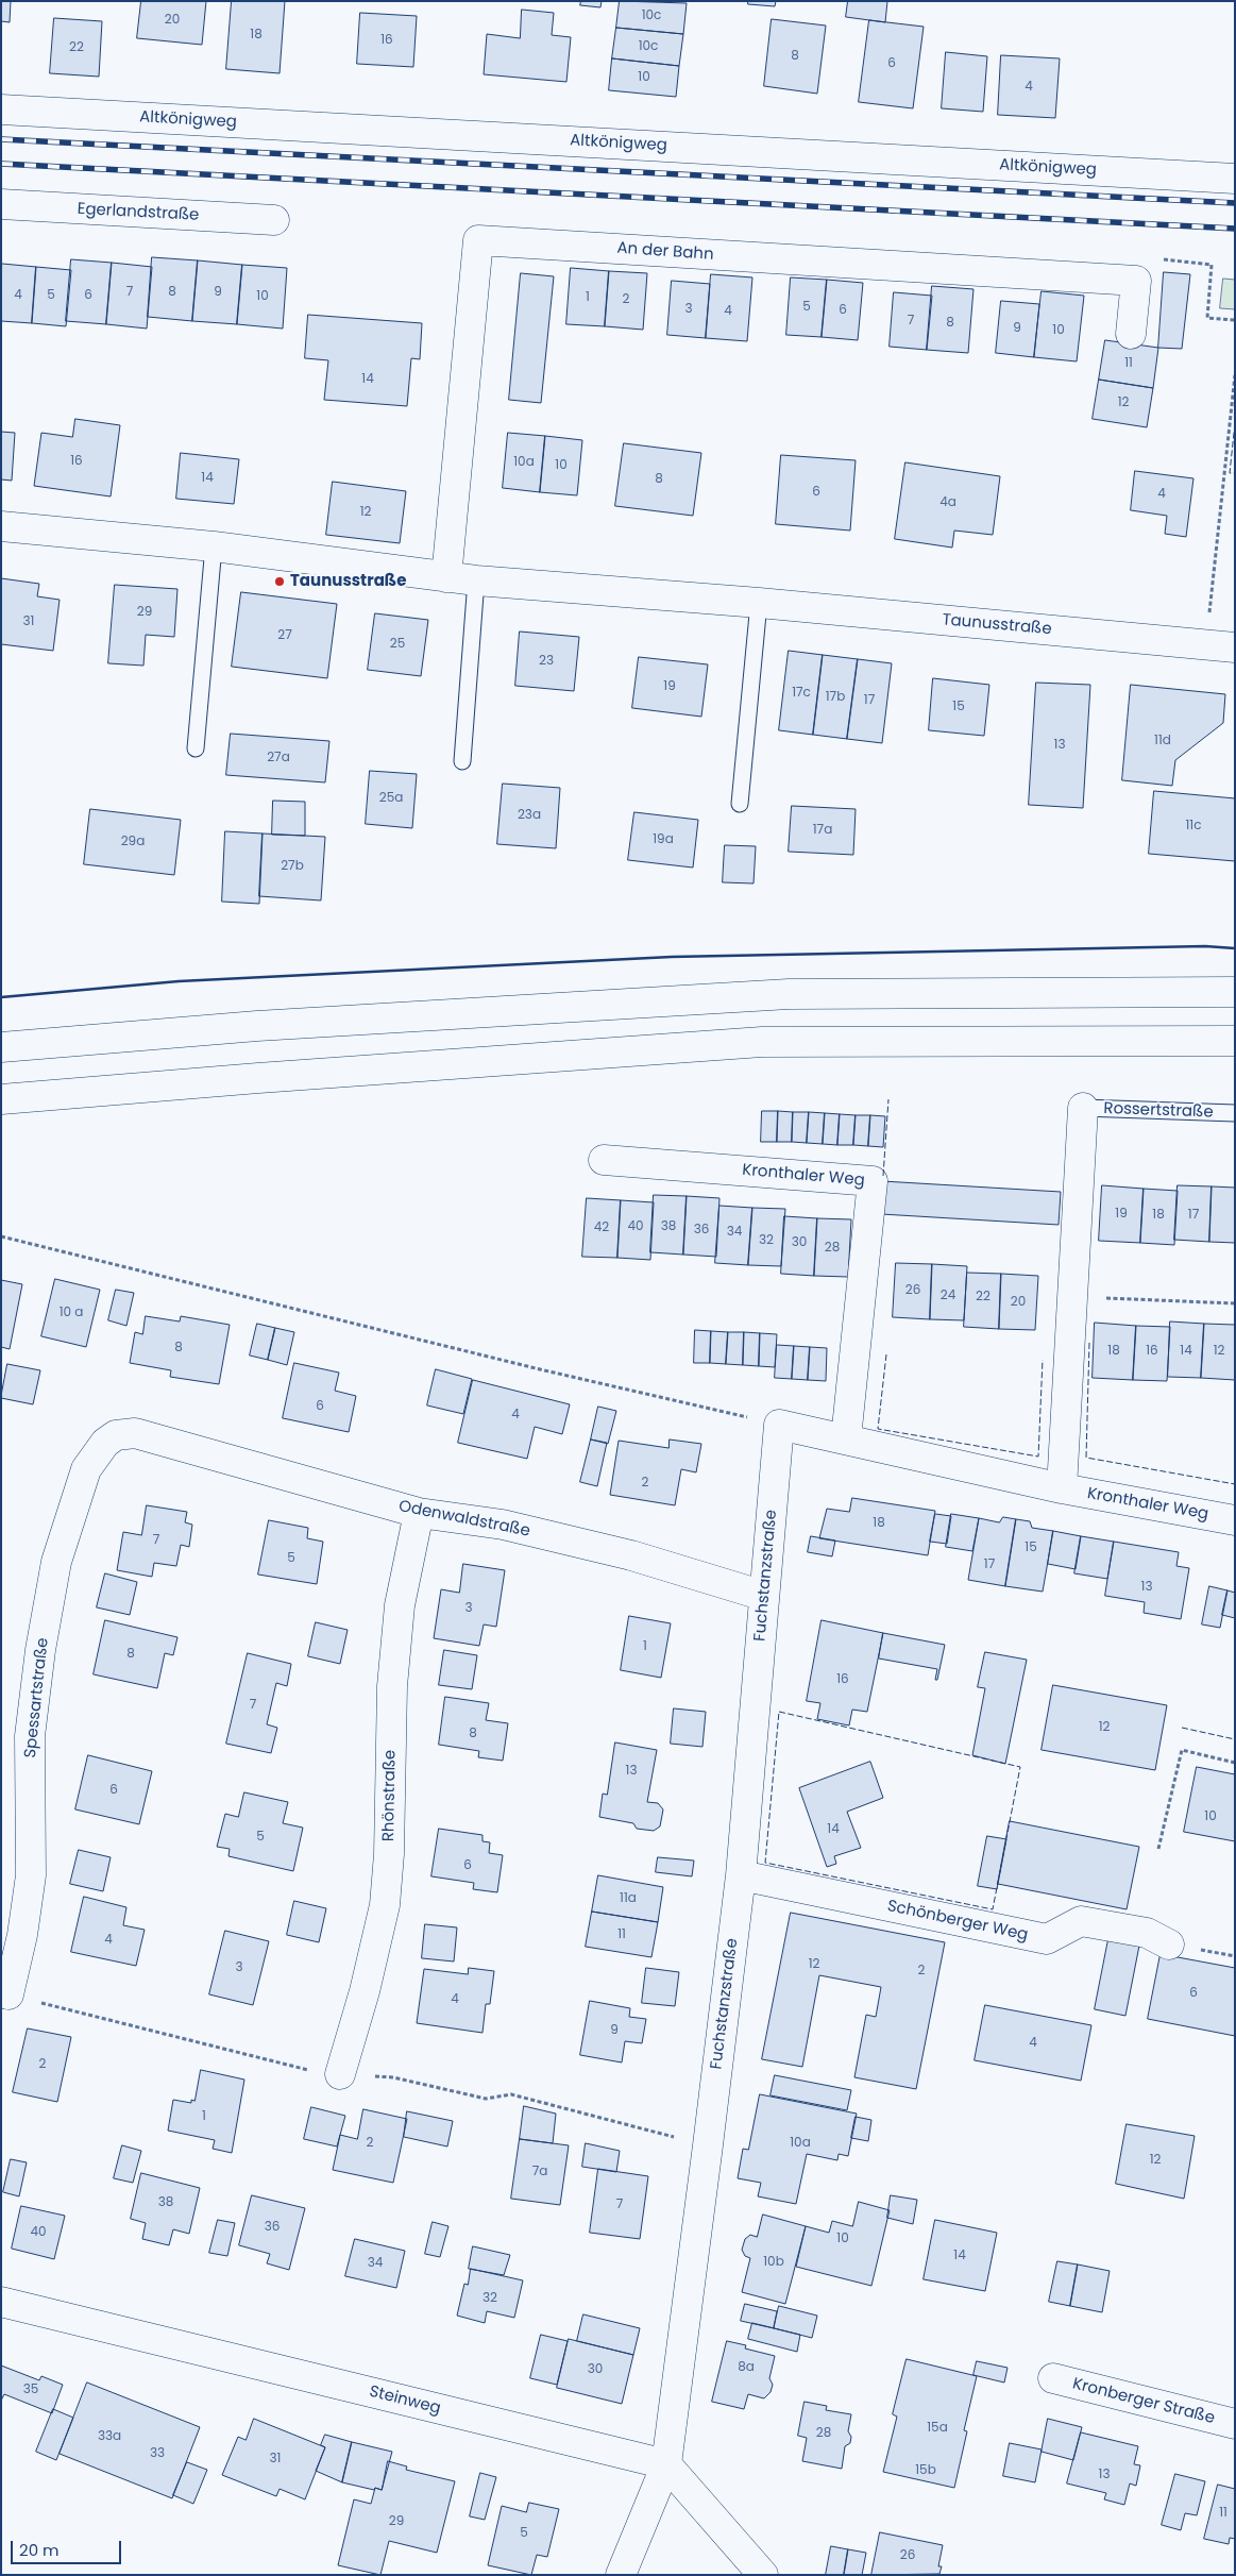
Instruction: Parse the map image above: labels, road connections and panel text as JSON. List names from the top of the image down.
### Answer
{
  "streets": {
    "main road": [
      "Altkönigweg",
      "Egerlandstraße",
      "An der Bahn",
      "Taunusstraße",
      "Kronthaler Weg",
      "Odenwaldstraße",
      "Fuchstanzstraße",
      "Spessartstraße",
      "Rhönstraße",
      "Schönberger Weg",
      "Steinweg",
      "Kronberger Straße"
    ],
    "lane": ["Rossertstraße"]
  },
  "crossings": [
    ["An der Bahn", "Taunusstraße"],
    ["Kronthaler Weg", "Fuchstanzstraße"],
    ["Odenwaldstraße", "Fuchstanzstraße"],
    ["Odenwaldstraße", "Spessartstraße"],
    ["Odenwaldstraße", "Rhönstraße"],
    ["Fuchstanzstraße", "Schönberger Weg"],
    ["Fuchstanzstraße", "Steinweg"]
  ],
  "places": ["Taunusstraße"],
  "house_numbers": [
    "10c",
    "20",
    "18",
    "16",
    "10c",
    "22",
    "8",
    "6",
    "10",
    "4",
    "7",
    "8",
    "9",
    "4",
    "5",
    "6",
    "10",
    "1",
    "2",
    "5",
    "3",
    "6",
    "4",
    "7",
    "8",
    "9",
    "10",
    "11",
    "14",
    "12",
    "16",
    "10a",
    "10",
    "14",
    "8",
    "6",
    "4",
    "4a",
    "12",
    "29",
    "31",
    "27",
    "25",
    "23",
    "19",
    "17c",
    "17b",
    "17",
    "15",
    "11d",
    "13",
    "27a",
    "25a",
    "23a",
    "11c",
    "17a",
    "19a",
    "29a",
    "27b",
    "19",
    "18",
    "17",
    "40",
    "38",
    "42",
    "36",
    "34",
    "32",
    "30",
    "28",
    "26",
    "24",
    "22",
    "20",
    "10 a",
    "8",
    "18",
    "16",
    "14",
    "12",
    "6",
    "4",
    "2",
    "18",
    "7",
    "15",
    "5",
    "17",
    "13",
    "3",
    "1",
    "8",
    "16",
    "7",
    "12",
    "8",
    "13",
    "6",
    "10",
    "14",
    "5",
    "6",
    "11a",
    "11",
    "4",
    "12",
    "3",
    "2",
    "6",
    "4",
    "9",
    "4",
    "2",
    "1",
    "2",
    "10a",
    "12",
    "7a",
    "38",
    "7",
    "36",
    "40",
    "10",
    "14",
    "10b",
    "34",
    "32",
    "8a",
    "30",
    "35",
    "15a",
    "28",
    "33a",
    "33",
    "31",
    "15b",
    "13",
    "11",
    "29",
    "5",
    "26"
  ],
  "scale_bar": "20 m"
}
